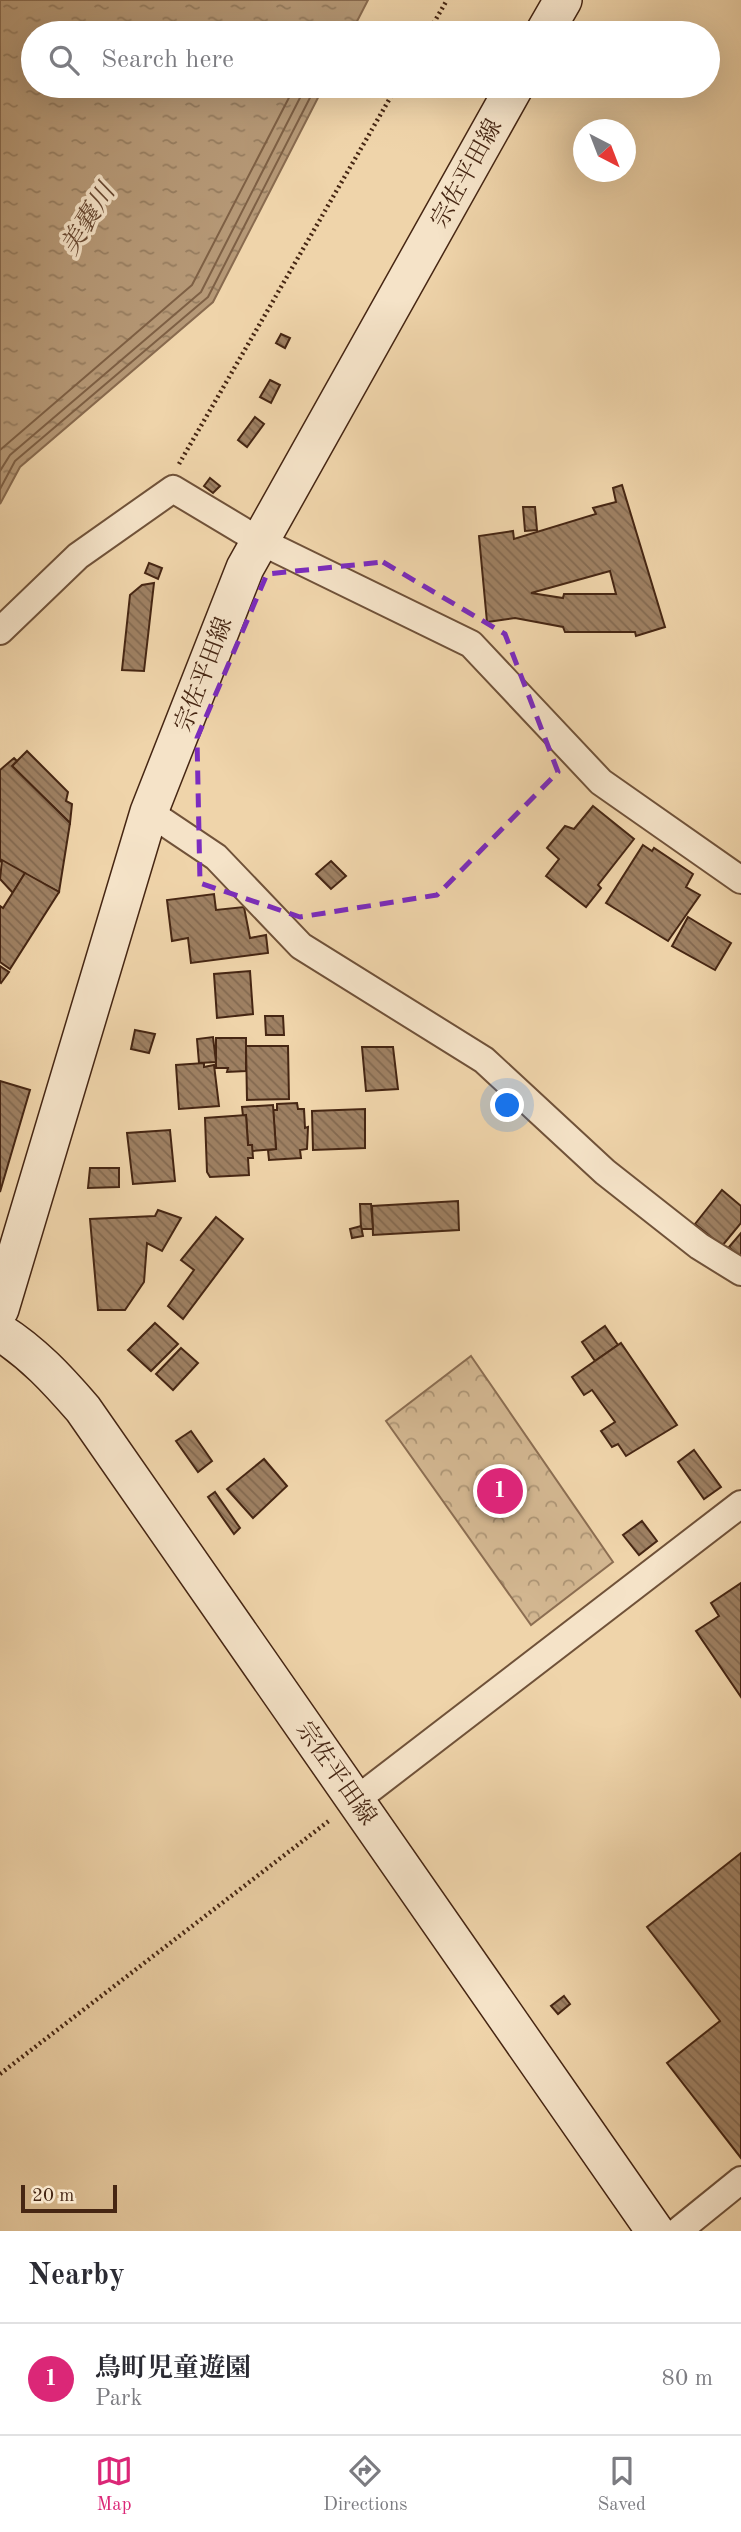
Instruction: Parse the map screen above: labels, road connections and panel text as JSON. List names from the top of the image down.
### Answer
{
  "streets": {
    "main road": ["宗佐平田線"]
  },
  "water": ["美嚢川"],
  "scale_bar": "20 m",
  "north": "bottom right",
  "page": {
    "search": "Search here",
    "pins": "1",
    "scale": "20 m",
    "heading": "Nearby",
    "list": [
      {
        "mark": "1",
        "name": "鳥町児童遊園",
        "note": "Park",
        "value": "80 m"
      }
    ],
    "nav": ["Map", "Directions", "Saved"]
  }
}
